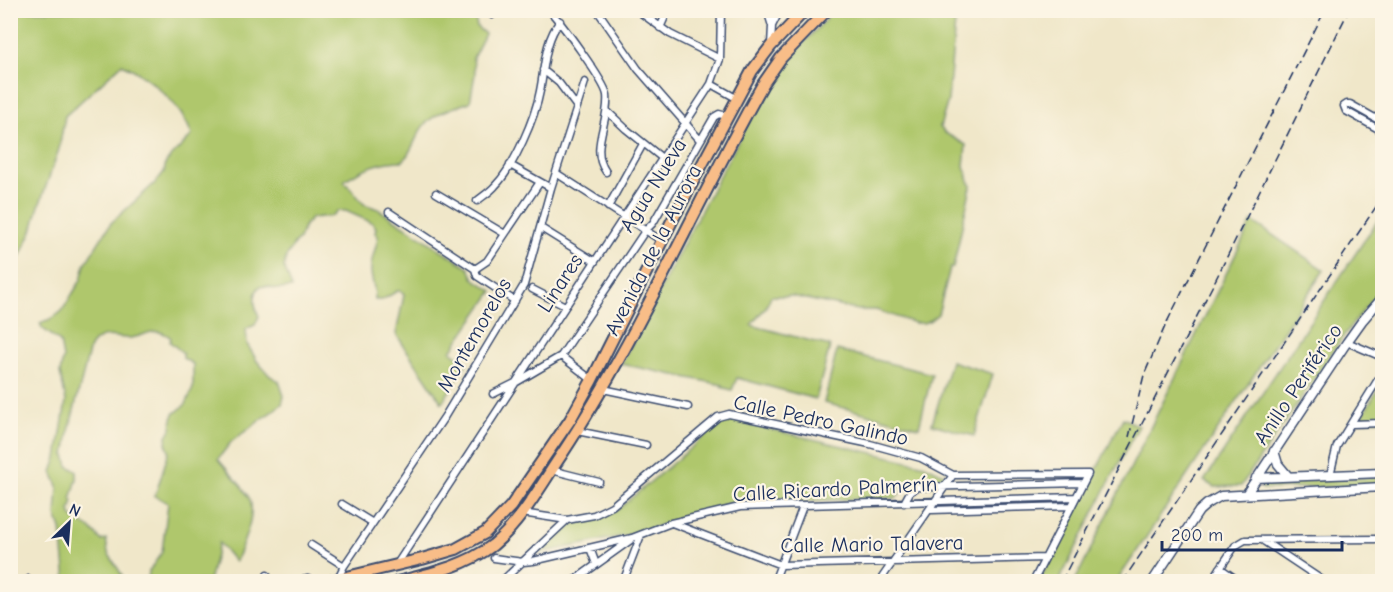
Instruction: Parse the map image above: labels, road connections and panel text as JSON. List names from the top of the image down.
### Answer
{
  "streets": {
    "main road": ["Avenida de la Aurora"],
    "street": [
      "Agua Nueva",
      "Linares",
      "Montemorelos",
      "Anillo Periférico",
      "Calle Pedro Galindo",
      "Calle Ricardo Palmerín",
      "Calle Mario Talavera"
    ]
  },
  "crossings": [
    ["Agua Nueva", "Avenida de la Aurora"],
    ["Agua Nueva", "Linares"],
    ["Avenida de la Aurora", "Linares"],
    ["Avenida de la Aurora", "Montemorelos"],
    ["Calle Ricardo Palmerín", "Calle Mario Talavera"]
  ],
  "scale_bar": "200 m",
  "north": "top right"
}
